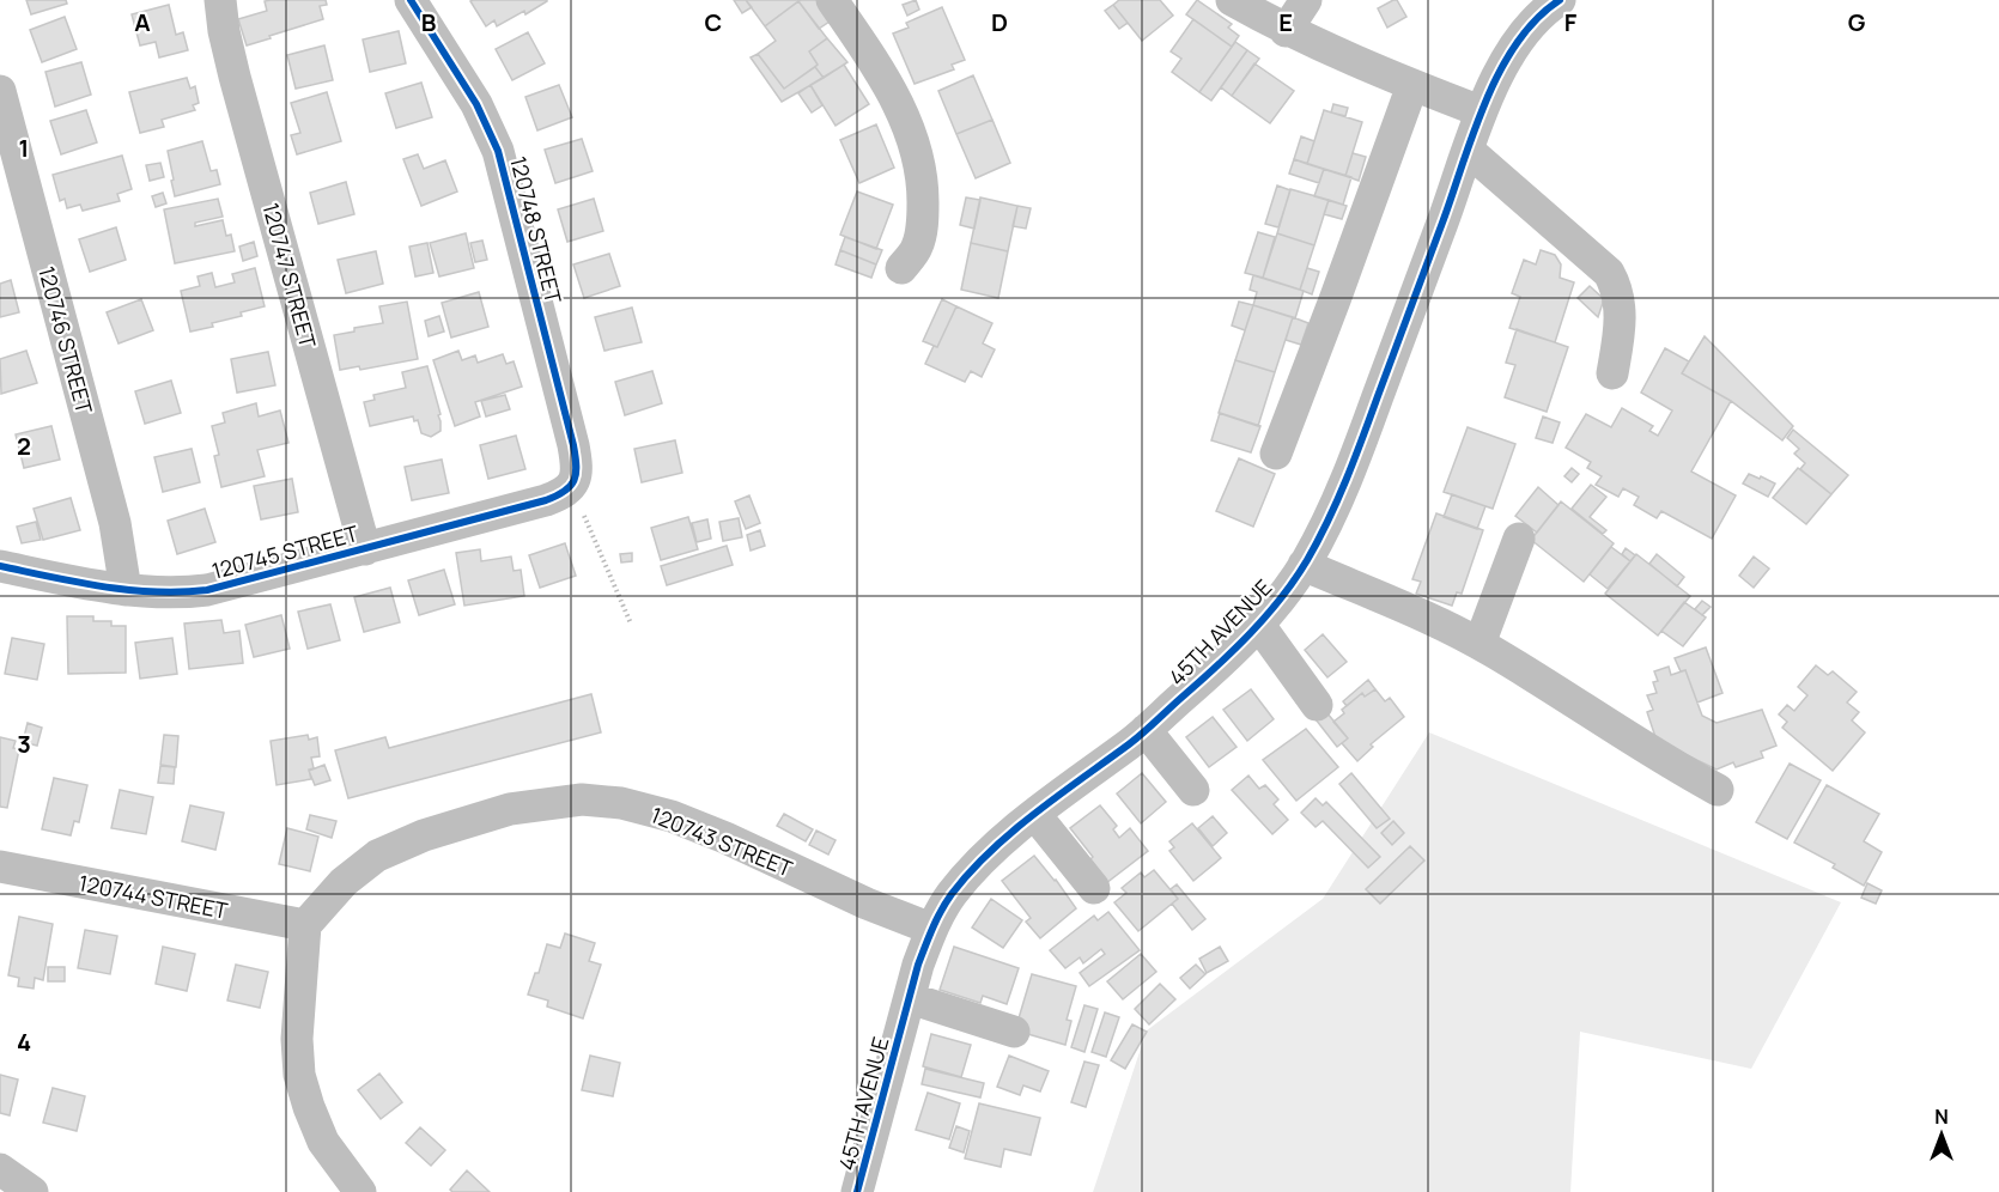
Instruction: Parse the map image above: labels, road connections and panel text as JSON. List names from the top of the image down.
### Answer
{
  "streets": {
    "street": [
      "120748 STREET",
      "120747 STREET",
      "120746 STREET",
      "120745 STREET",
      "45TH AVENUE",
      "120743 STREET",
      "120744 STREET"
    ]
  },
  "crossings": [
    ["120748 STREET", "120745 STREET"],
    ["120747 STREET", "120745 STREET"],
    ["120746 STREET", "120745 STREET"],
    ["45TH AVENUE", "120743 STREET"],
    ["120743 STREET", "120744 STREET"]
  ],
  "north": "top",
  "grid": {
    "columns": [
      "A",
      "B",
      "C",
      "D",
      "E",
      "F",
      "G"
    ],
    "rows": [
      "1",
      "2",
      "3",
      "4"
    ]
  }
}
